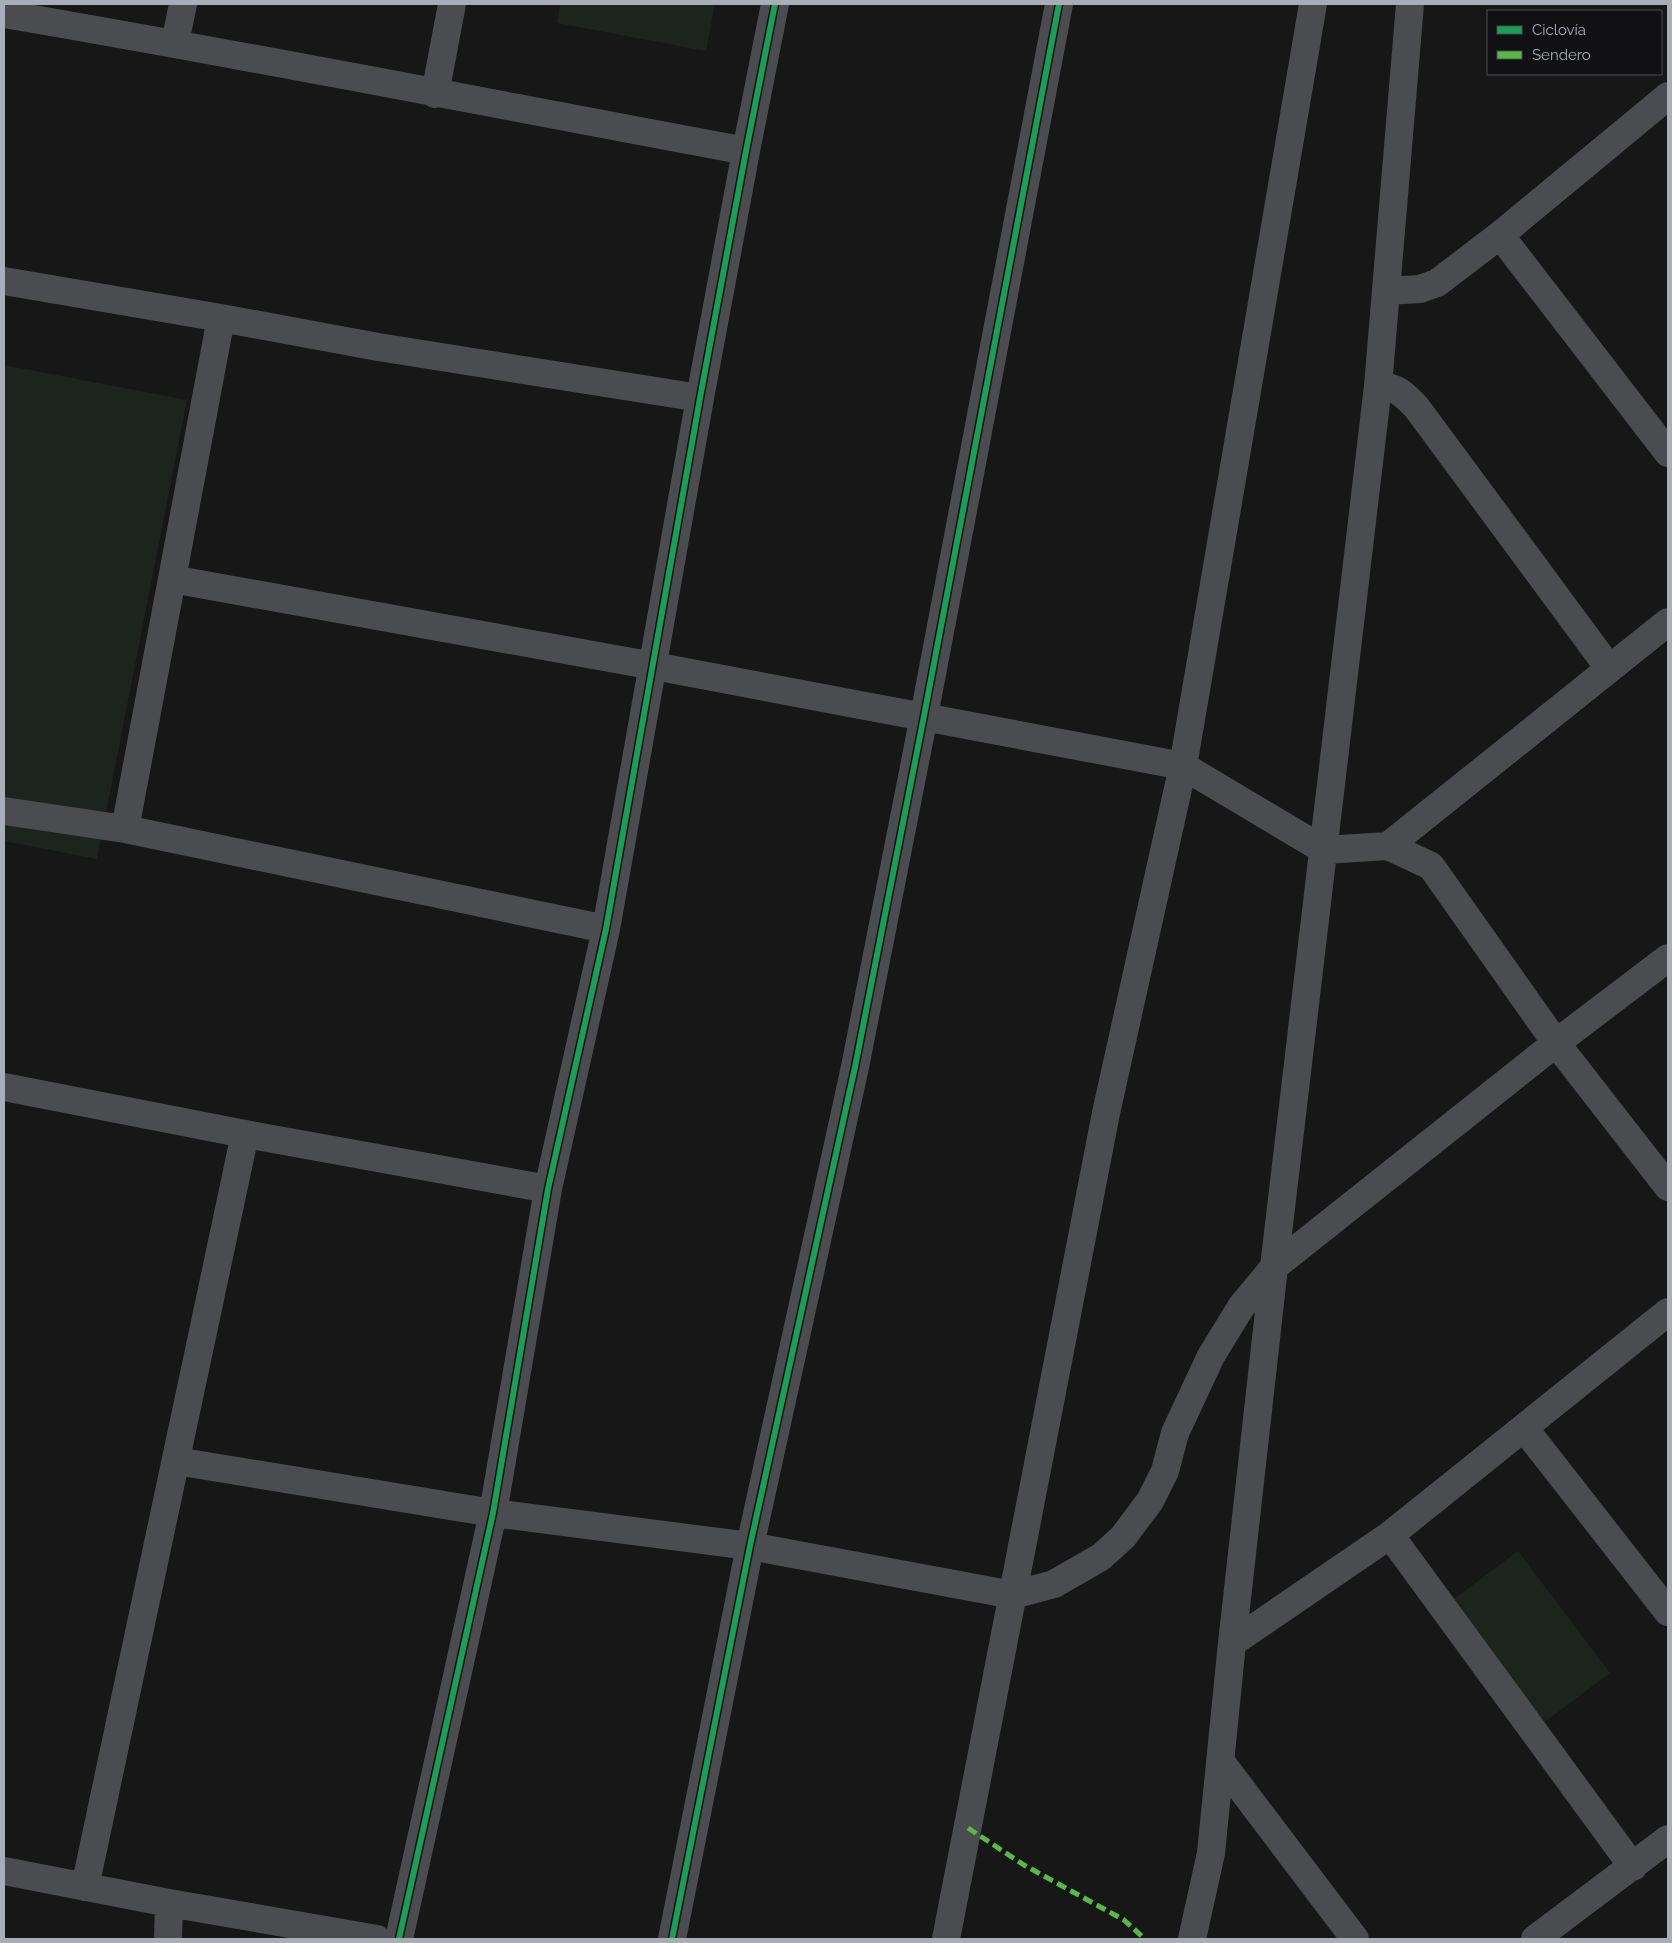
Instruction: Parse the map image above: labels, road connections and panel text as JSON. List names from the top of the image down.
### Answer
{
  "legend": ["Ciclovía", "Sendero"]
}
